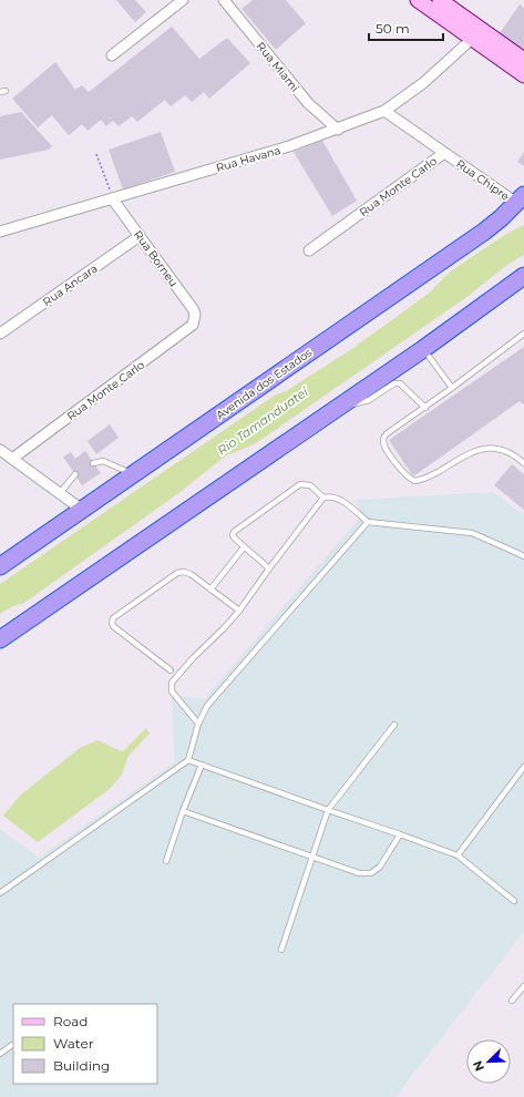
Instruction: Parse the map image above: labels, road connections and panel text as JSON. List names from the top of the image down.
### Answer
{
  "streets": {
    "highway": ["Avenida dos Estados"],
    "street": [
      "Rua Miami",
      "Rua Havana",
      "Rua Chipre",
      "Rua Monte Carlo",
      "Rua Borneu",
      "Rua Ancara"
    ]
  },
  "crossings": [
    ["Rua Miami", "Rua Havana"],
    ["Rua Havana", "Rua Chipre"],
    ["Rua Havana", "Rua Borneu"],
    ["Rua Chipre", "Rua Monte Carlo"],
    ["Rua Chipre", "Avenida dos Estados"],
    ["Rua Monte Carlo", "Rua Borneu"],
    ["Rua Borneu", "Rua Ancara"]
  ],
  "water": ["Rio Tamanduateí"],
  "legend": ["Road", "Water", "Building"],
  "scale_bar": "50 m",
  "north": "bottom left"
}
